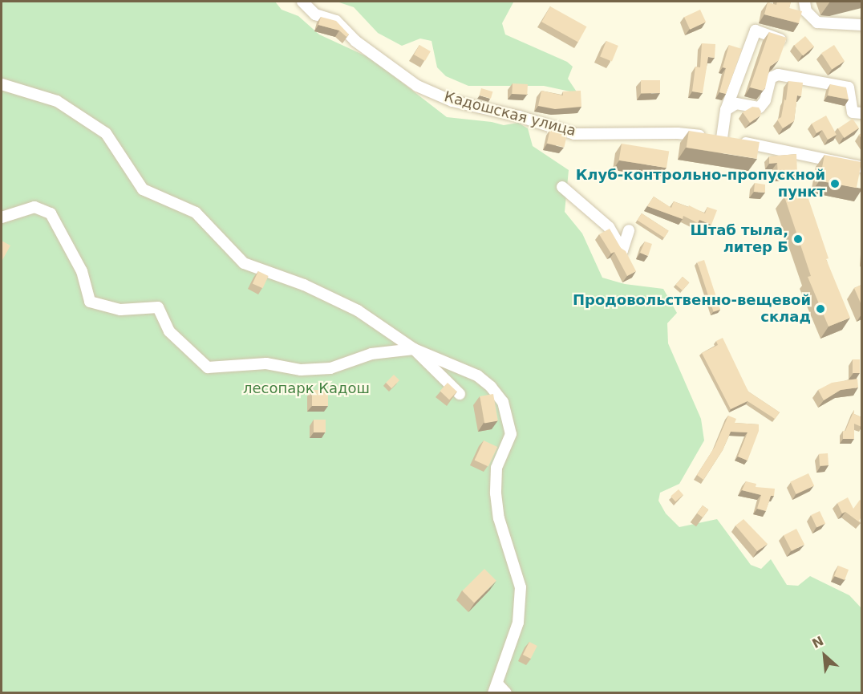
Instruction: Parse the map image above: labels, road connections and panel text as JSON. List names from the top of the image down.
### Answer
{
  "streets": {
    "street": ["Кадошская улица"]
  },
  "parks": ["лесопарк Кадош"],
  "places": ["Клуб-контрольно-пропускной пункт", "Штаб тыла, литер Б", "Продовольственно-вещевой склад"],
  "north": "top left"
}
